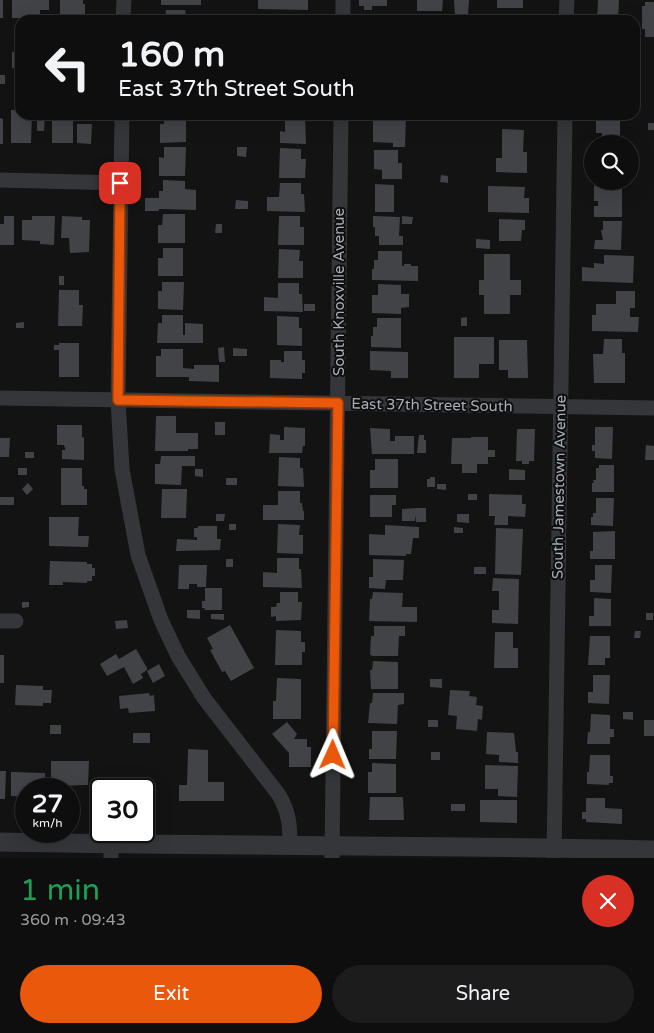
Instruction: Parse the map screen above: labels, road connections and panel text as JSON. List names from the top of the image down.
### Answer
{
  "streets": {
    "street": ["South Knoxville Avenue", "East 37th Street South", "South Jamestown Avenue"]
  },
  "crossings": [
    ["South Knoxville Avenue", "East 37th Street South"],
    ["East 37th Street South", "South Jamestown Avenue"]
  ],
  "page": {
    "turn": ["160 m", "East 37th Street South"],
    "speed": "27 km/h",
    "limit": "30",
    "heading": ["1 min", "360 m · 09:43"],
    "buttons": ["Exit", "Share"]
  }
}
